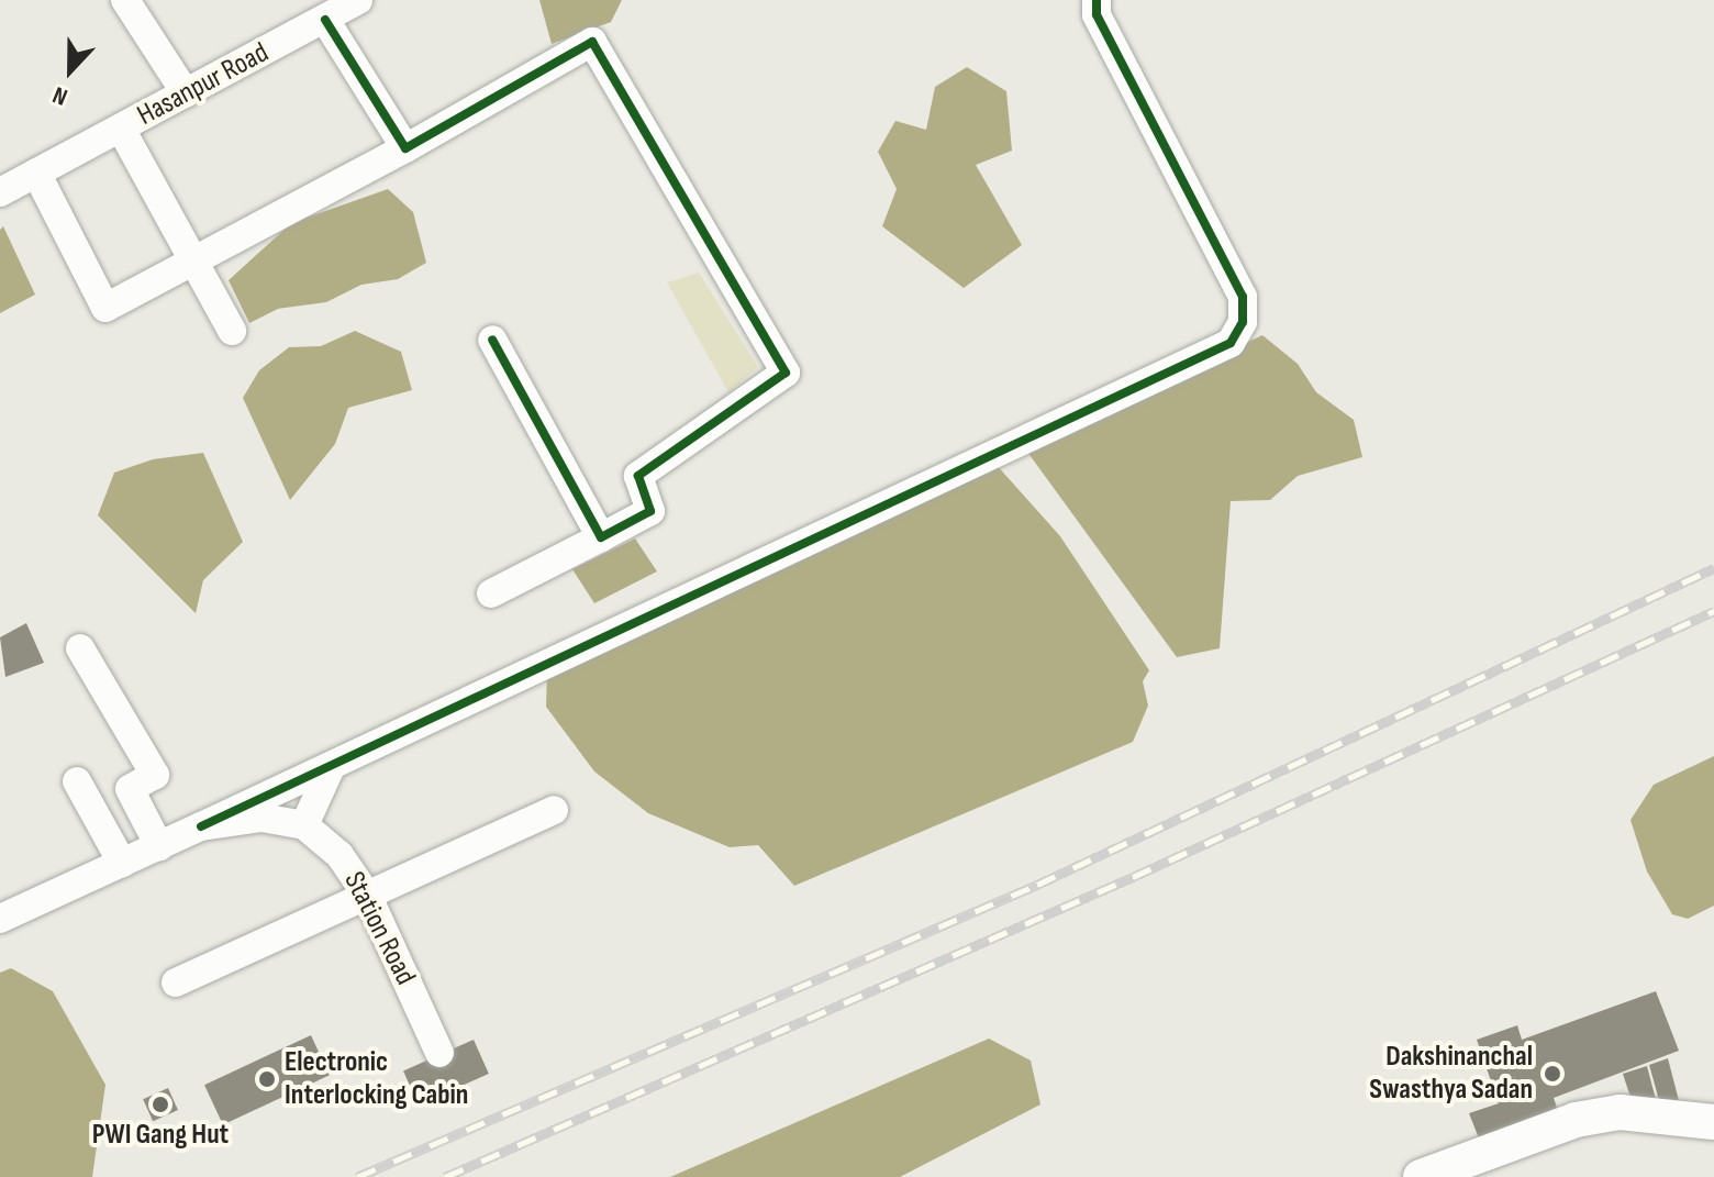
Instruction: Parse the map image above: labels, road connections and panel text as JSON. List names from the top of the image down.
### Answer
{
  "streets": {
    "street": ["Hasanpur Road", "Station Road"]
  },
  "places": ["Dakshinanchal Swasthya Sadan", "Electronic Interlocking Cabin", "PWI Gang Hut"],
  "north": "bottom"
}
